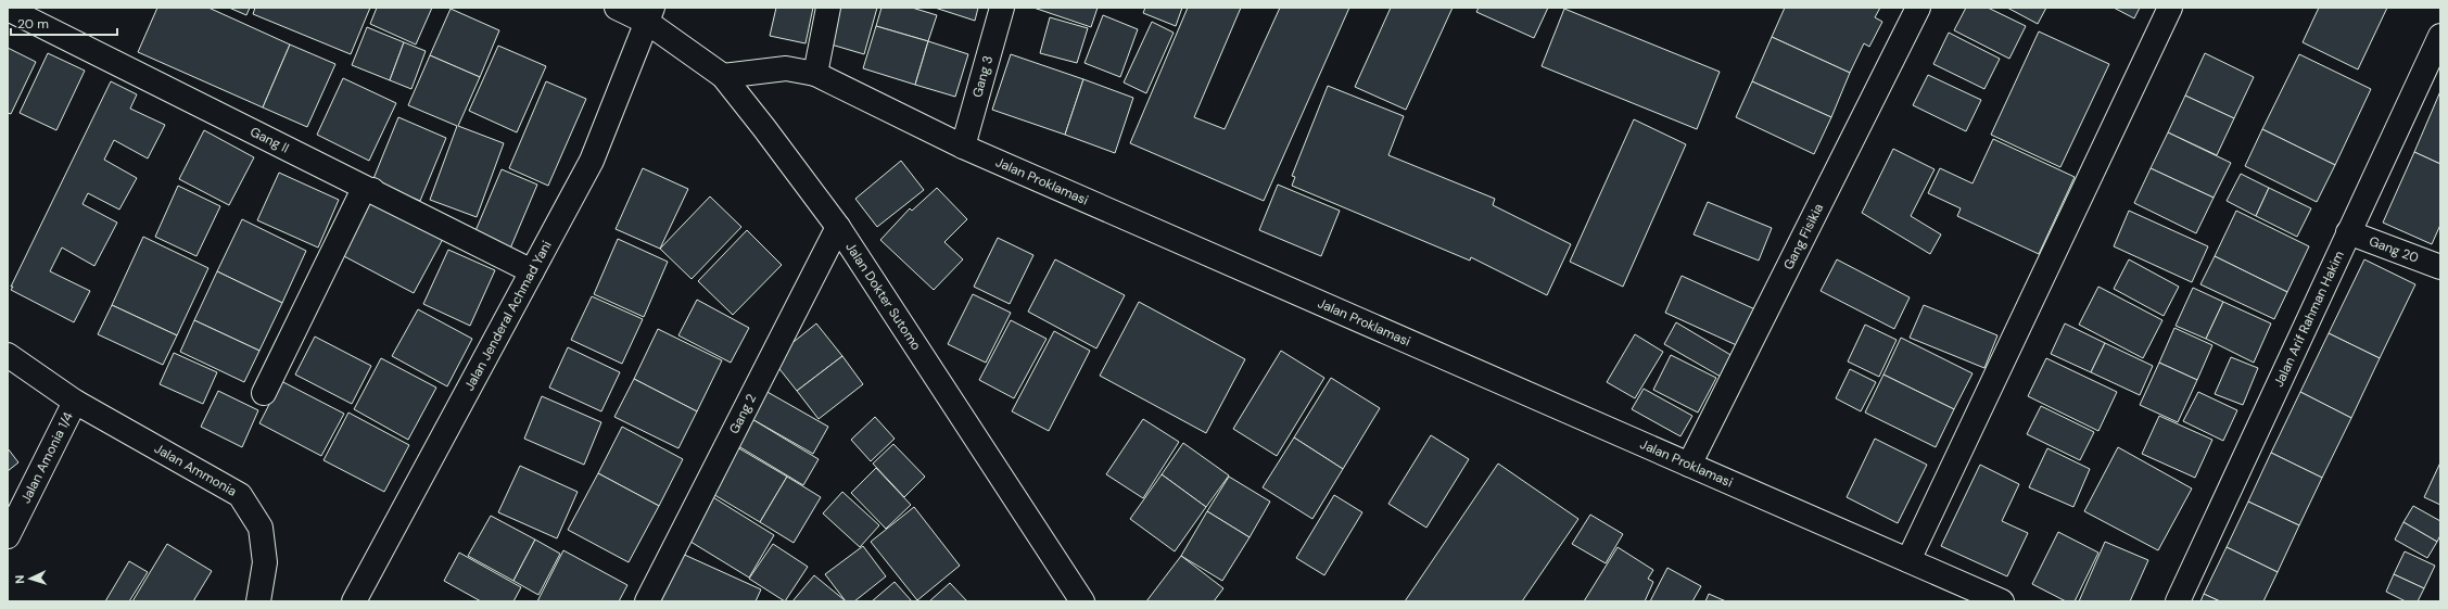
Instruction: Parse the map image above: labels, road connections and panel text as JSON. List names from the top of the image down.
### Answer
{
  "streets": {
    "main road": [
      "Gang 3",
      "Gang II",
      "Jalan Proklamasi",
      "Gang Fisikia",
      "Gang 20",
      "Jalan Dokter Sutomo",
      "Jalan Jenderal Achmad Yani",
      "Jalan Arif Rahman Hakim",
      "Gang 2",
      "Jalan Amonia 1/4",
      "Jalan Ammonia"
    ]
  },
  "crossings": [
    ["Gang 3", "Jalan Proklamasi"],
    ["Gang II", "Jalan Jenderal Achmad Yani"],
    ["Jalan Proklamasi", "Gang Fisikia"],
    ["Jalan Proklamasi", "Jalan Dokter Sutomo"],
    ["Gang 20", "Jalan Arif Rahman Hakim"],
    ["Jalan Dokter Sutomo", "Jalan Jenderal Achmad Yani"],
    ["Jalan Dokter Sutomo", "Gang 2"],
    ["Jalan Amonia 1/4", "Jalan Ammonia"]
  ],
  "scale_bar": "20 m",
  "north": "left"
}
